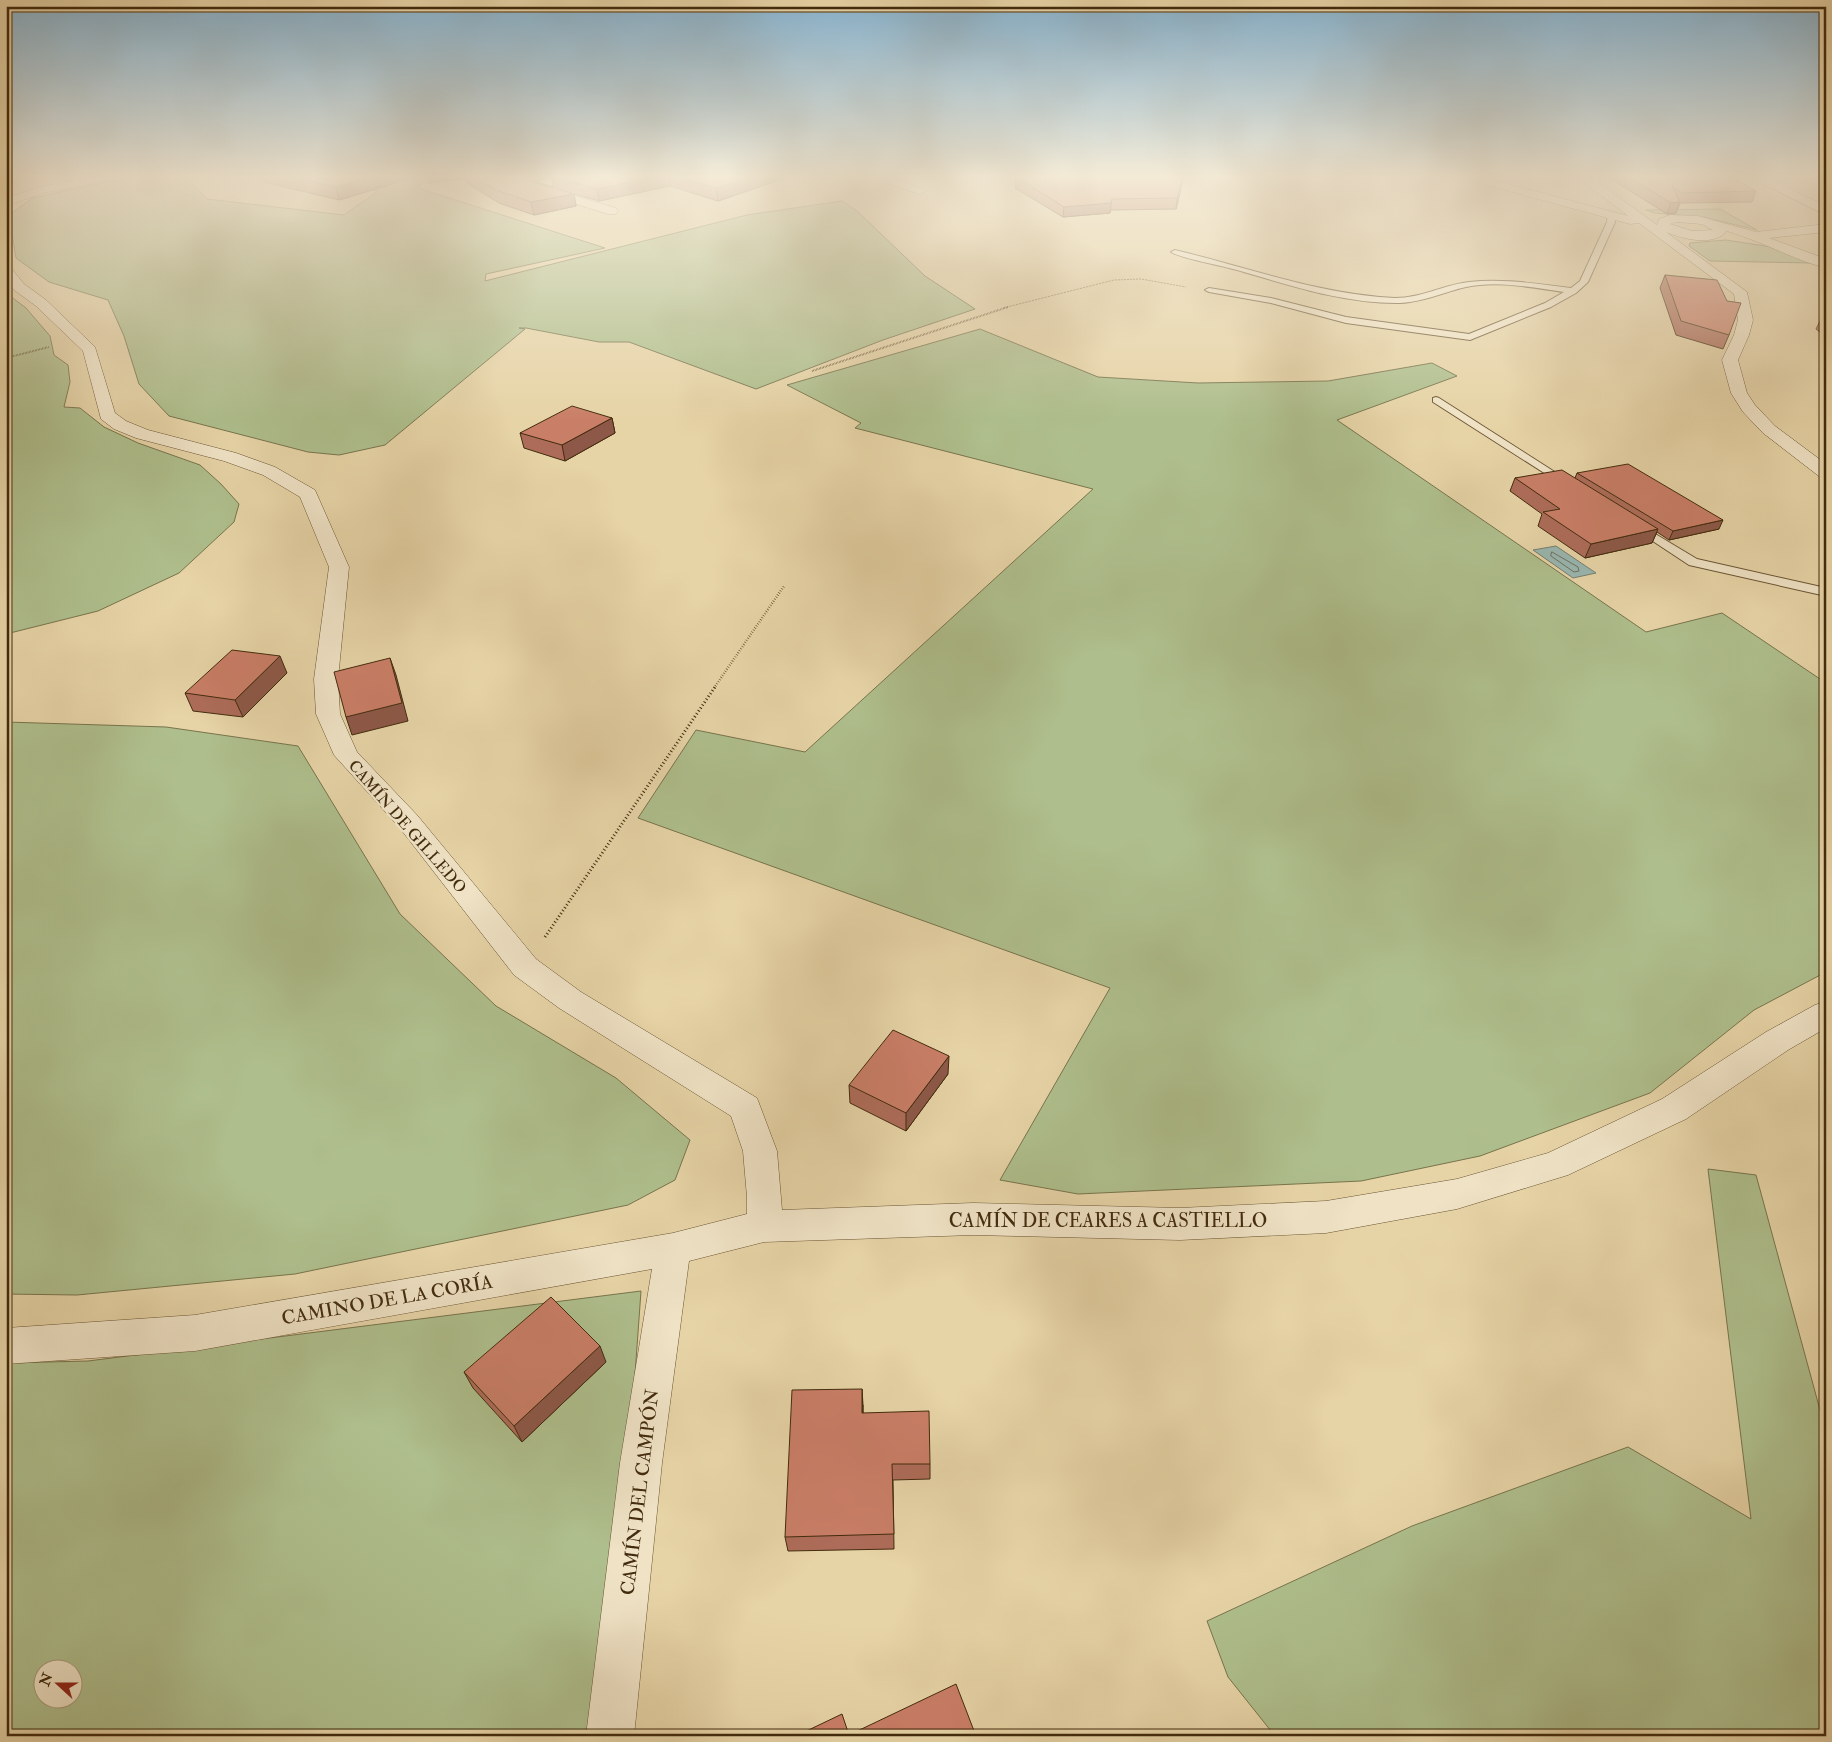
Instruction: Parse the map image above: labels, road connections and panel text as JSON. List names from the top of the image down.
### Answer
{
  "streets": {
    "street": [
      "CAMÍN DE GILLEDO",
      "CAMÍN DE CEARES A CASTIELLO",
      "CAMINO DE LA CORÍA",
      "CAMÍN DEL CAMPÓN"
    ]
  },
  "crossings": [
    ["CAMÍN DE GILLEDO", "CAMÍN DE CEARES A CASTIELLO"],
    ["CAMÍN DE GILLEDO", "CAMINO DE LA CORÍA"],
    ["CAMÍN DE CEARES A CASTIELLO", "CAMINO DE LA CORÍA"],
    ["CAMINO DE LA CORÍA", "CAMÍN DEL CAMPÓN"]
  ],
  "north": "left"
}
